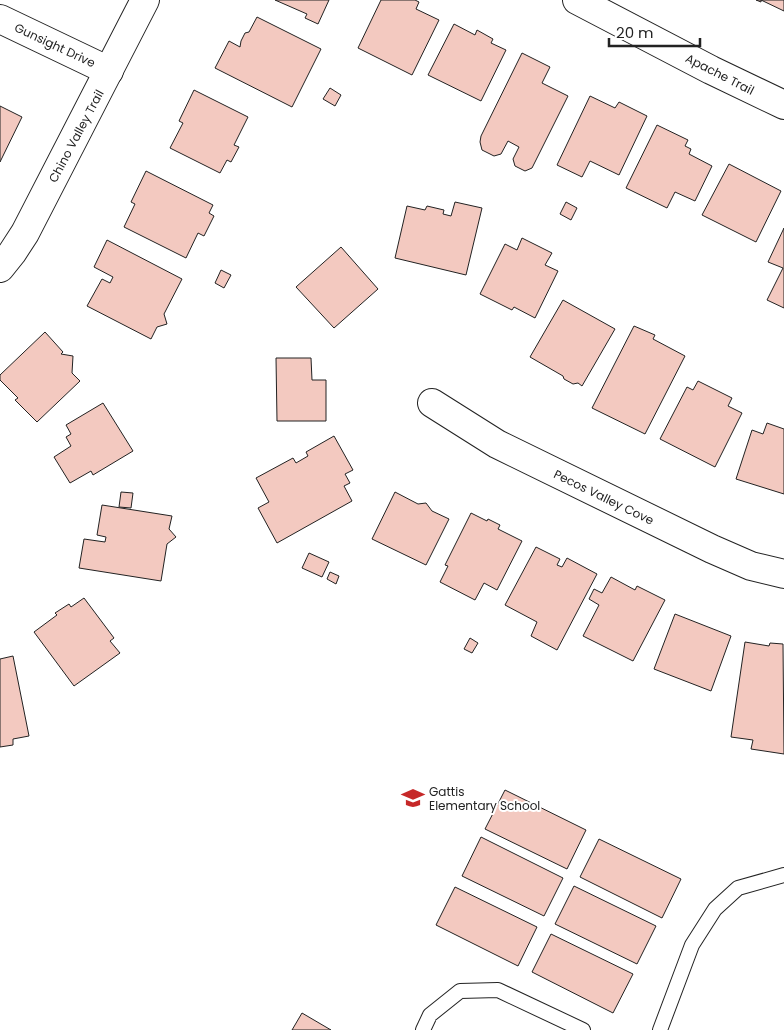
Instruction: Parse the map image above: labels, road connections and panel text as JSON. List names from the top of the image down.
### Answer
{
  "streets": {
    "street": [
      "Gunsight Drive",
      "Apache Trail",
      "Chino Valley Trail",
      "Pecos Valley Cove"
    ]
  },
  "crossings": [
    ["Gunsight Drive", "Chino Valley Trail"]
  ],
  "places": {
    "school or university": ["Gattis Elementary School"]
  },
  "scale_bar": "20 m"
}
